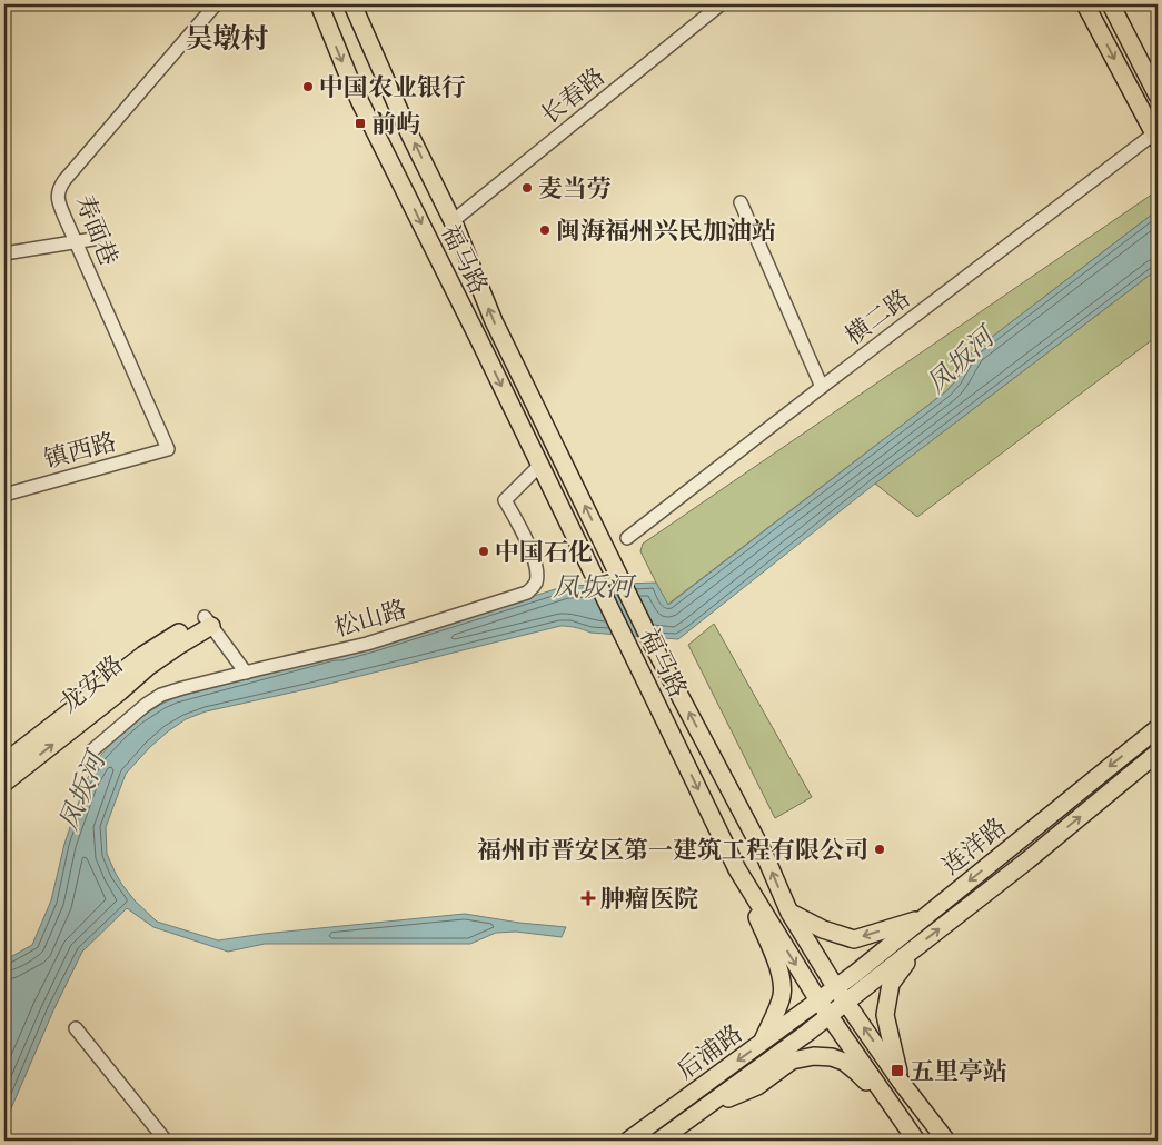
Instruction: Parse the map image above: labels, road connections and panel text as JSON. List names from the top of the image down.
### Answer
{
  "streets": {
    "main road": [
      "福马路",
      "龙安路",
      "连洋路",
      "后浦路"
    ],
    "street": [
      "长春路",
      "寿面巷",
      "横二路",
      "镇西路",
      "松山路"
    ]
  },
  "crossings": [
    ["长春路", "福马路"],
    ["寿面巷", "镇西路"],
    ["福马路", "松山路"],
    ["福马路", "连洋路"],
    ["福马路", "后浦路"],
    ["连洋路", "后浦路"]
  ],
  "districts": ["吴墩村"],
  "water": ["凤坂河"],
  "places": {
    "other": [
      "中国农业银行",
      "麦当劳",
      "闽海福州兴民加油站",
      "中国石化",
      "福州市晋安区第一建筑工程有限公司"
    ],
    "transit": ["前屿", "五里亭站"],
    "health": ["肿瘤医院"]
  }
}
